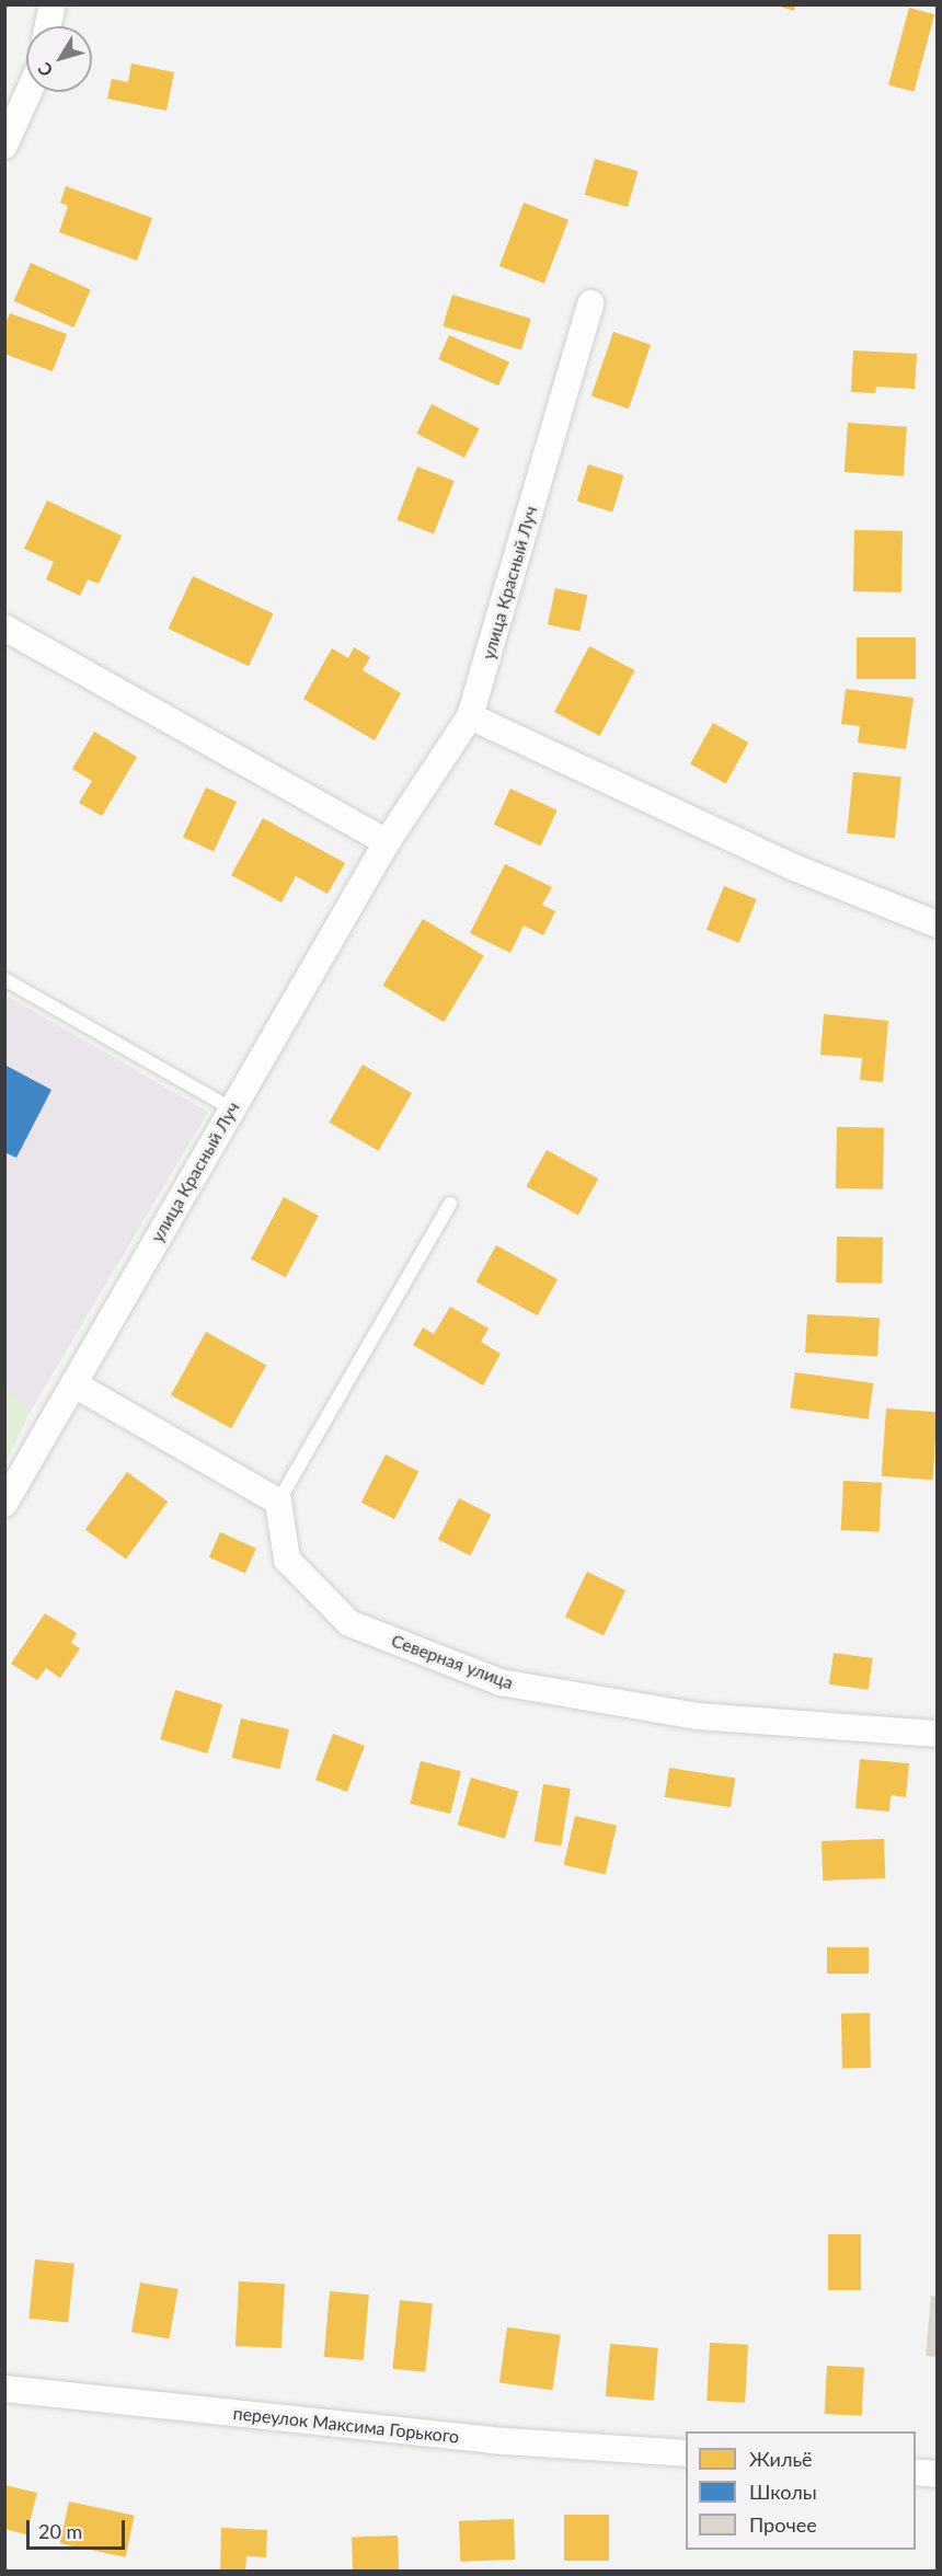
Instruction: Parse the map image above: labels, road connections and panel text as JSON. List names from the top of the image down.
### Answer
{
  "streets": {
    "street": ["улица Красный Луч", "Северная улица", "переулок Максима Горького"]
  },
  "legend": ["Жильё", "Школы", "Прочее"],
  "scale_bar": "20 m",
  "north": "bottom left"
}
